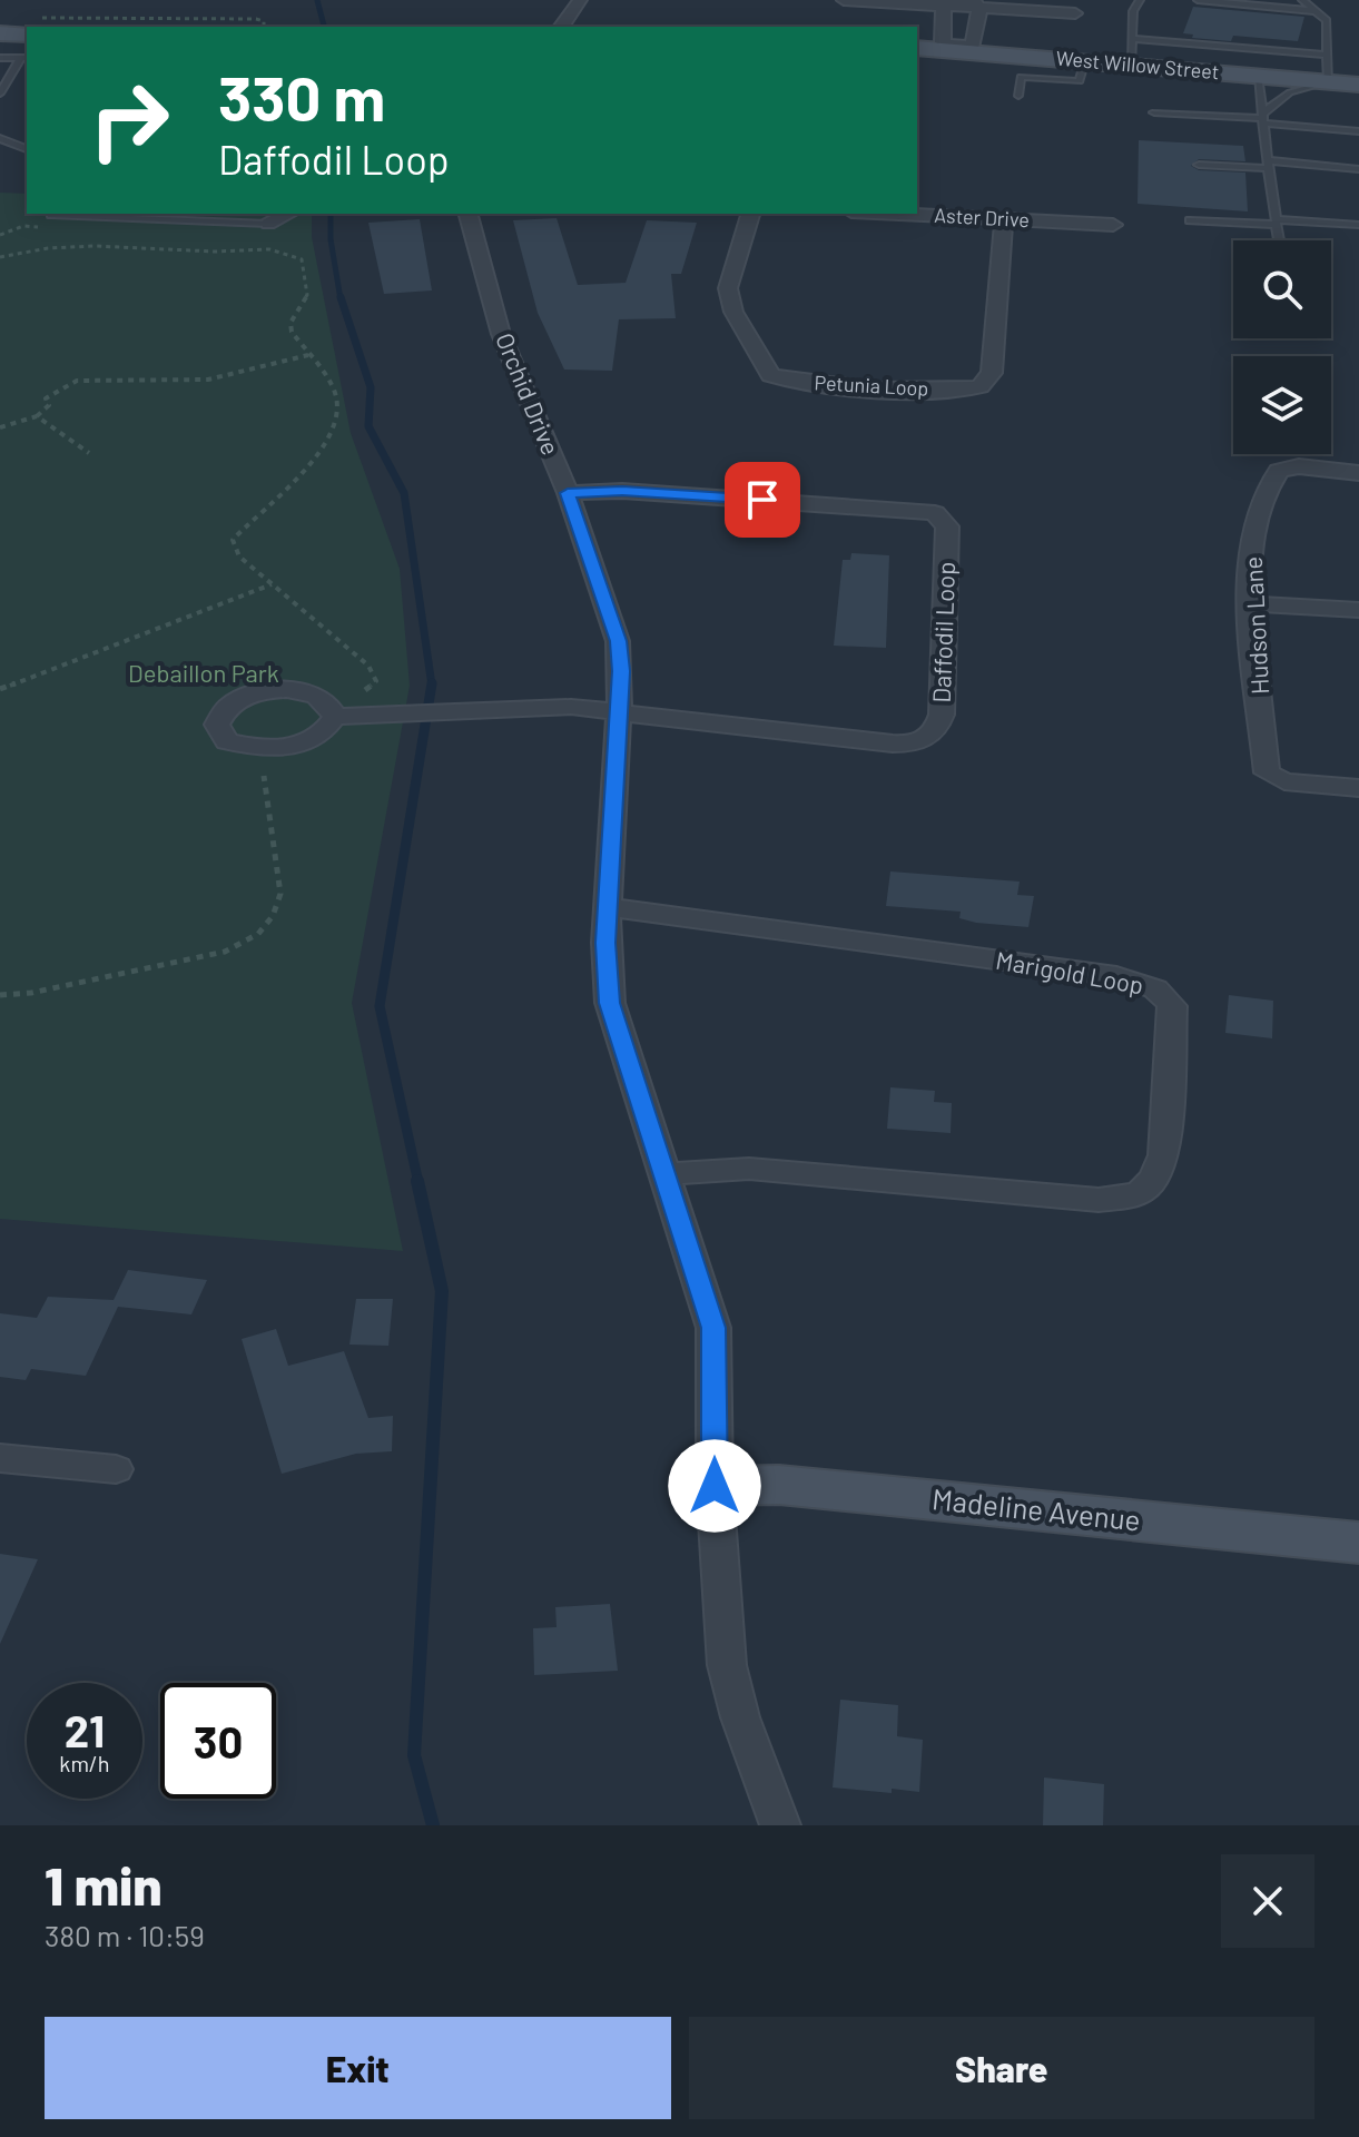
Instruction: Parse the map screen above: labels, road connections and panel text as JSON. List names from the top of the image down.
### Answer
{
  "streets": {
    "main road": ["West Willow Street", "Madeline Avenue"],
    "street": [
      "Aster Drive",
      "Petunia Loop",
      "Orchid Drive",
      "Hudson Lane",
      "Daffodil Loop",
      "Marigold Loop"
    ]
  },
  "crossings": [
    ["Aster Drive", "Petunia Loop"],
    ["Orchid Drive", "Daffodil Loop"],
    ["Orchid Drive", "Marigold Loop"],
    ["Orchid Drive", "Madeline Avenue"]
  ],
  "parks": ["Debaillon Park"],
  "page": {
    "turn": ["330 m", "Daffodil Loop"],
    "speed": "21 km/h",
    "limit": "30",
    "heading": ["1 min", "380 m · 10:59"],
    "buttons": ["Exit", "Share"]
  }
}
